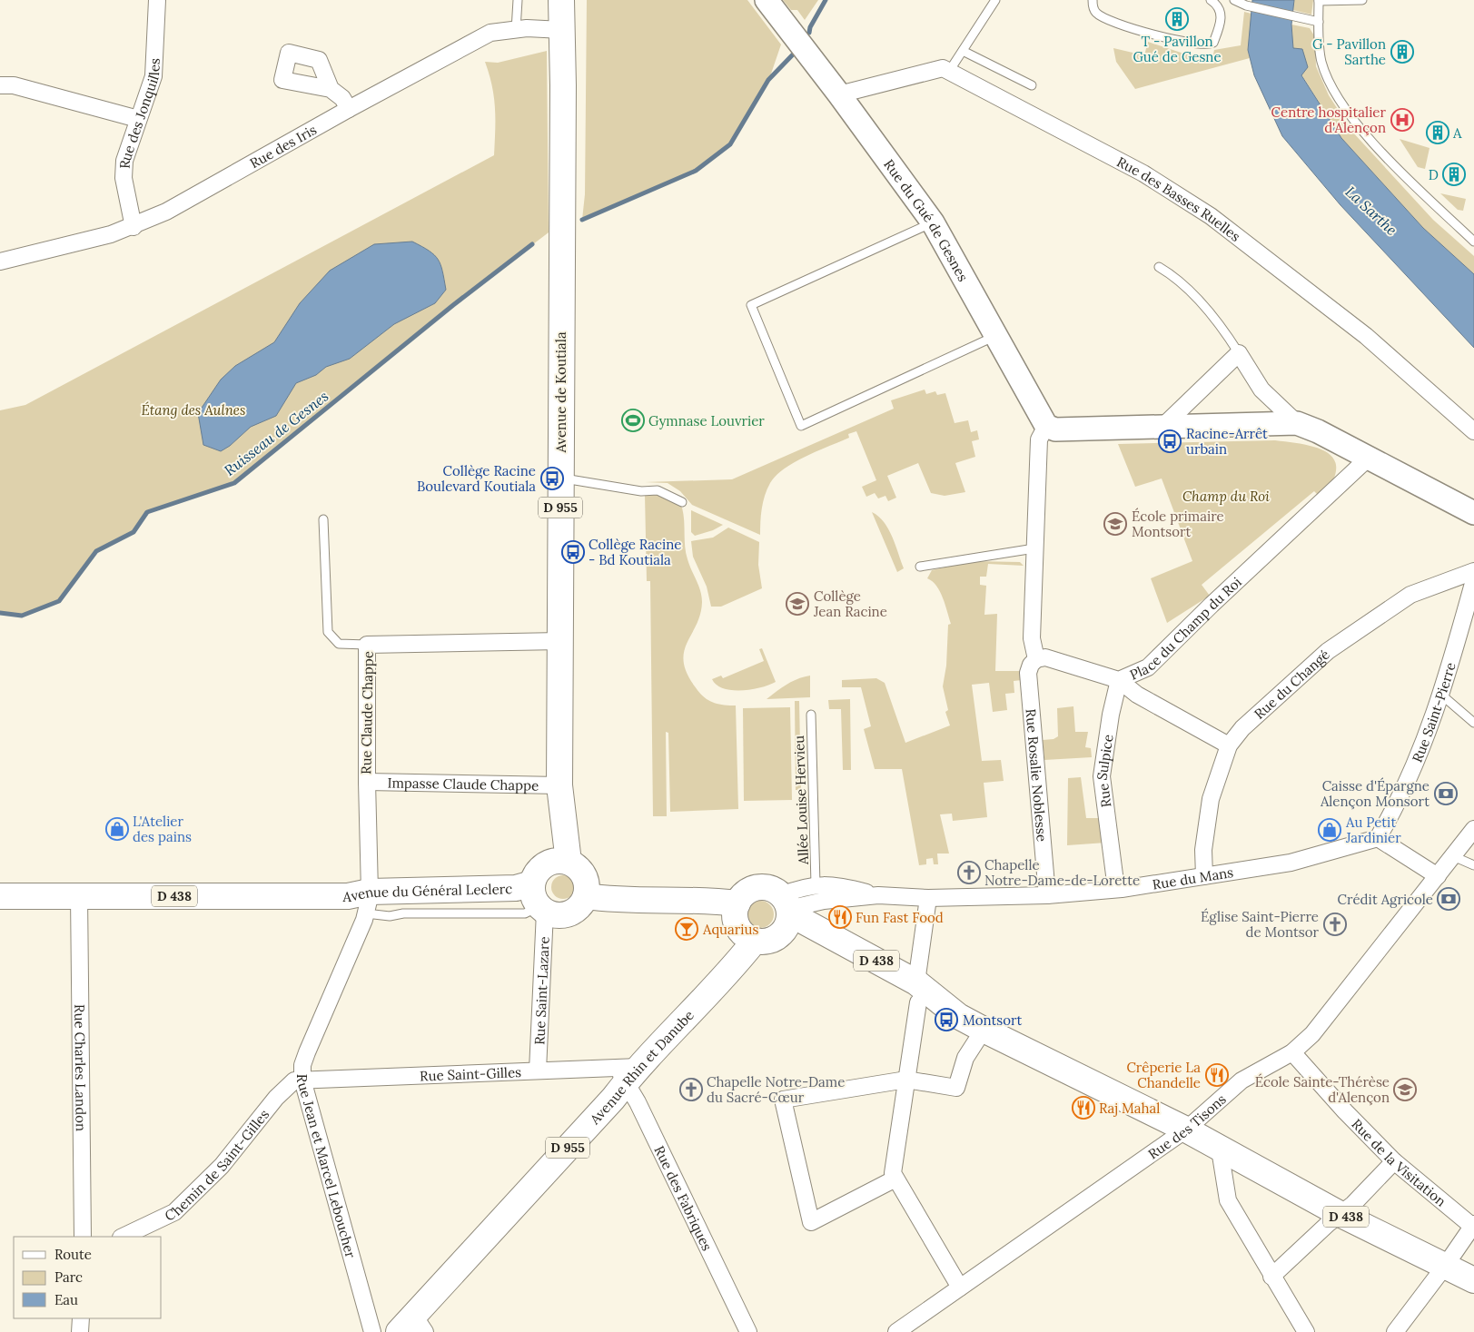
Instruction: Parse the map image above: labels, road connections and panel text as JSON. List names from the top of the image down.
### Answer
{
  "streets": {
    "main road": [
      "Avenue de Koutiala",
      "D 955",
      "Avenue du Général Leclerc",
      "D 438",
      "Avenue Rhin et Danube"
    ],
    "street": [
      "Rue des Jonquilles",
      "Rue des Iris",
      "Rue des Basses Ruelles",
      "Rue du Gué de Gesnes",
      "Place du Champ du Roi",
      "Rue du Changé",
      "Rue Saint-Pierre",
      "Rue Claude Chappe",
      "Rue Sulpice",
      "Rue Rosalie Noblesse",
      "Impasse Claude Chappe",
      "Rue du Mans",
      "Rue Saint-Lazare",
      "Rue Charles Landon",
      "Rue Saint-Gilles",
      "Rue des Tisons",
      "Rue de la Visitation",
      "Chemin de Saint-Gilles",
      "Rue Jean et Marcel Leboucher",
      "Rue des Fabriques"
    ],
    "lane": ["Allée Louise Hervieu"]
  },
  "crossings": [
    ["Rue des Jonquilles", "Rue des Iris"],
    ["Rue des Iris", "Avenue de Koutiala"],
    ["Avenue de Koutiala", "Rue Claude Chappe"],
    ["Avenue de Koutiala", "Impasse Claude Chappe"],
    ["Avenue de Koutiala", "Avenue du Général Leclerc"],
    ["Avenue de Koutiala", "Rue Saint-Lazare"],
    ["Place du Champ du Roi", "Rue Sulpice"],
    ["Place du Champ du Roi", "Rue Rosalie Noblesse"],
    ["Rue Saint-Pierre", "Rue du Mans"],
    ["Rue Claude Chappe", "Impasse Claude Chappe"],
    ["Rue Claude Chappe", "Avenue du Général Leclerc"],
    ["Rue Claude Chappe", "D 438"],
    ["Rue Claude Chappe", "Rue Jean et Marcel Leboucher"],
    ["Rue Sulpice", "Rue du Mans"],
    ["Rue Rosalie Noblesse", "Rue du Mans"],
    ["Allée Louise Hervieu", "Rue du Mans"],
    ["Rue du Mans", "D 438"],
    ["Rue du Mans", "Avenue Rhin et Danube"],
    ["Avenue du Général Leclerc", "D 438"],
    ["Avenue du Général Leclerc", "Rue Saint-Lazare"],
    ["Avenue du Général Leclerc", "Rue Jean et Marcel Leboucher"],
    ["D 438", "Avenue Rhin et Danube"],
    ["D 438", "Rue Charles Landon"],
    ["D 438", "Rue des Tisons"],
    ["D 438", "Rue Jean et Marcel Leboucher"],
    ["Rue Saint-Lazare", "Rue Saint-Gilles"],
    ["Avenue Rhin et Danube", "Rue Saint-Gilles"],
    ["Avenue Rhin et Danube", "Rue des Fabriques"],
    ["Rue Saint-Gilles", "Chemin de Saint-Gilles"],
    ["Rue Saint-Gilles", "Rue Jean et Marcel Leboucher"],
    ["Rue Saint-Gilles", "Rue des Fabriques"],
    ["Rue des Tisons", "Rue de la Visitation"],
    ["Chemin de Saint-Gilles", "Rue Jean et Marcel Leboucher"]
  ],
  "water": ["La Sarthe", "Ruisseau de Gesnes"],
  "parks": ["Étang des Aulnes", "Champ du Roi"],
  "places": {
    "building": [
      "T - Pavillon Gué de Gesne",
      "G - Pavillon Sarthe",
      "A",
      "D"
    ],
    "hospital": ["Centre hospitalier d'Alençon"],
    "sports": ["Gymnase Louvrier"],
    "bus stop": [
      "Racine-Arrêt urbain",
      "Collège Racine Boulevard Koutiala",
      "Collège Racine - Bd Koutiala",
      "Montsort"
    ],
    "school or university": ["École primaire Montsort", "Collège Jean Racine", "École Sainte-Thérèse d'Alençon"],
    "bank": ["Caisse d'Épargne Alençon Monsort", "Crédit Agricole"],
    "shop": ["L'Atelier des pains", "Au Petit Jardinier"],
    "church": ["Chapelle Notre-Dame-de-Lorette", "Église Saint-Pierre de Montsor", "Chapelle Notre-Dame du Sacré-Cœur"],
    "restaurant": ["Fun Fast Food", "Crêperie La Chandelle", "Raj Mahal"],
    "bar": ["Aquarius"]
  },
  "legend": ["Route", "Parc", "Eau"]
}
